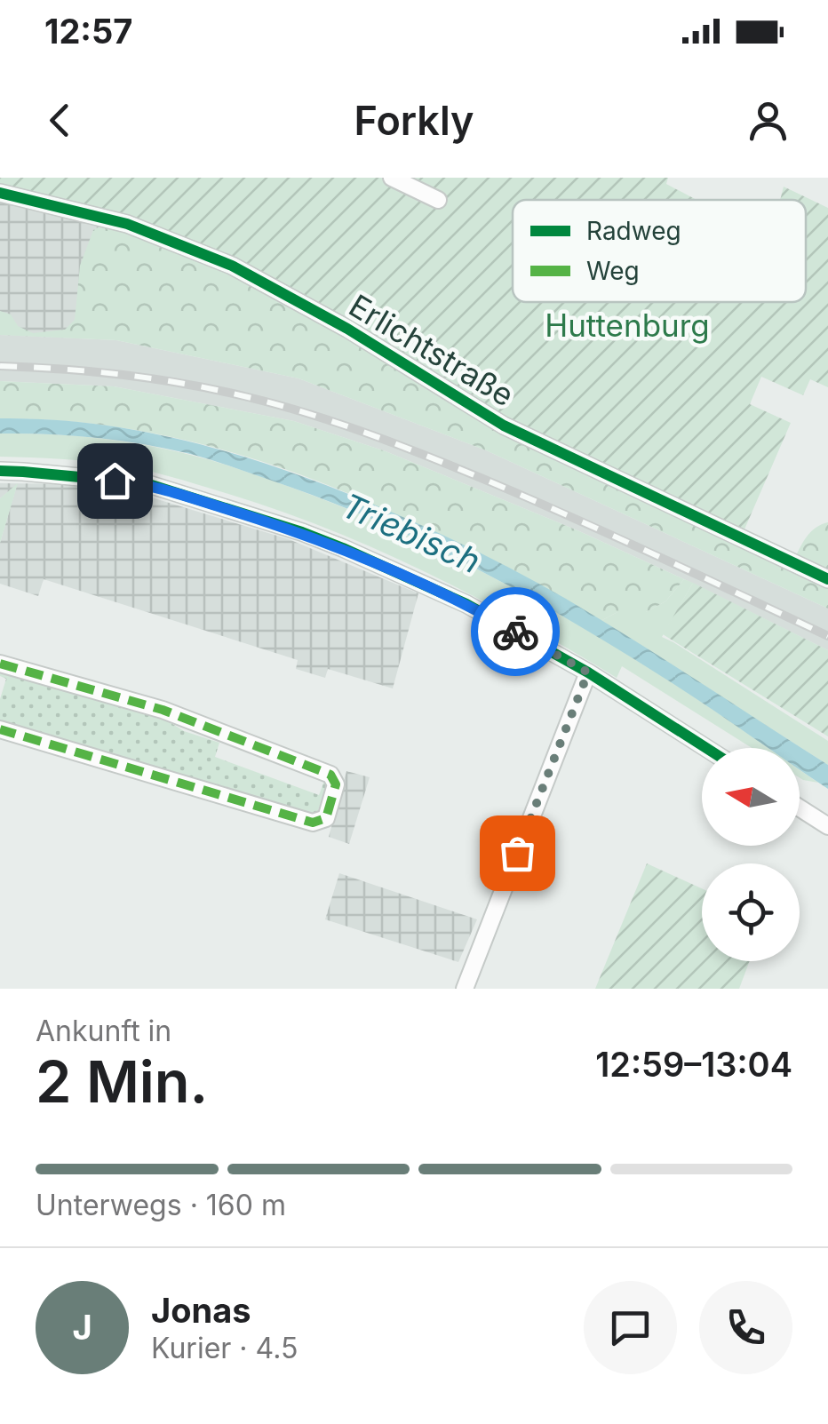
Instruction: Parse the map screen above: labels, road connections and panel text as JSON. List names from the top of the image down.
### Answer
{
  "streets": {
    "street": ["Erlichtstraße"]
  },
  "water": ["Triebisch"],
  "parks": ["Huttenburg"],
  "legend": ["Radweg", "Weg"],
  "north": "left",
  "page": {
    "status": "12:57",
    "header": "Forkly",
    "heading": ["2 Min.", "Ankunft in", "12:59–13:04"],
    "panel": ["Jonas", "Kurier · 4.5"],
    "bar": "Unterwegs · 160 m",
    "round": "J"
  }
}
